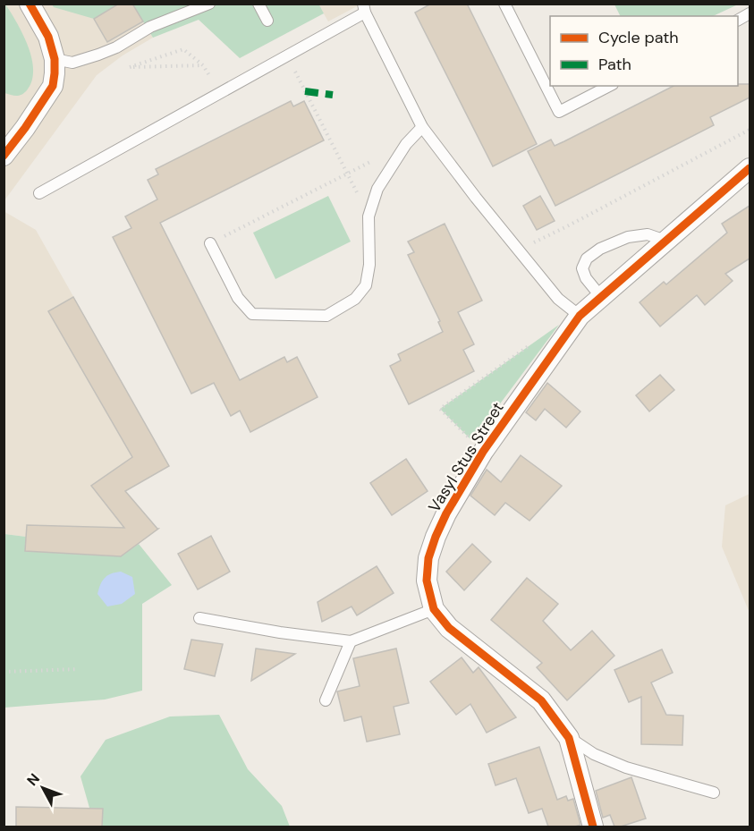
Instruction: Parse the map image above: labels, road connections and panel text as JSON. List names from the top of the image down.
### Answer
{
  "streets": {
    "street": ["Vasyl Stus Street"]
  },
  "legend": ["Cycle path", "Path"],
  "north": "top left"
}
